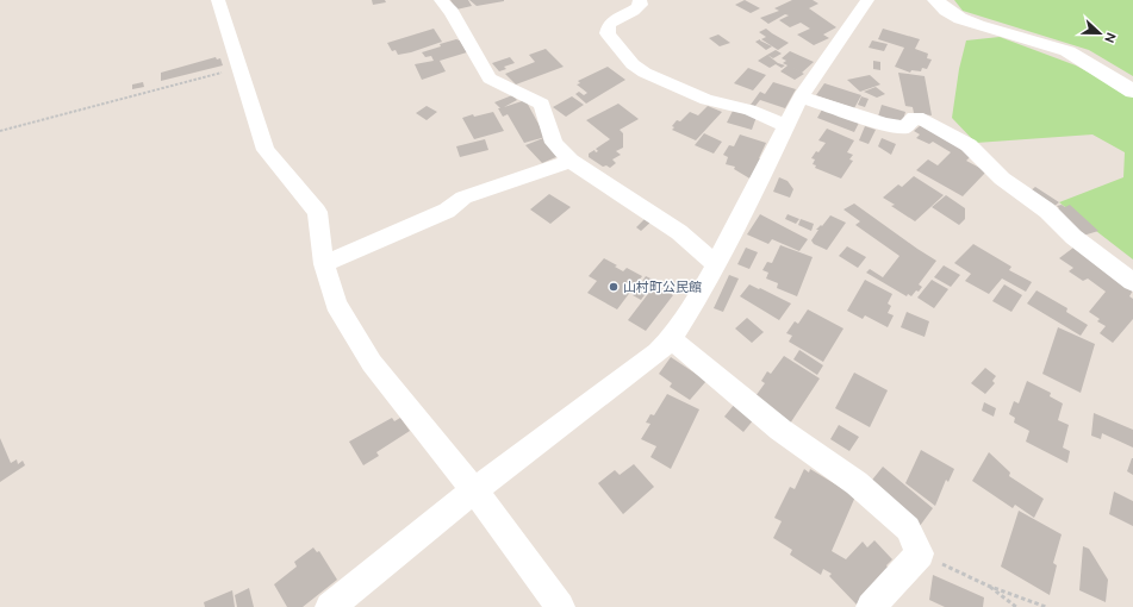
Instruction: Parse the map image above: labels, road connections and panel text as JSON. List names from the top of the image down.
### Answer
{
  "places": ["山村町公民館"],
  "north": "right"
}
